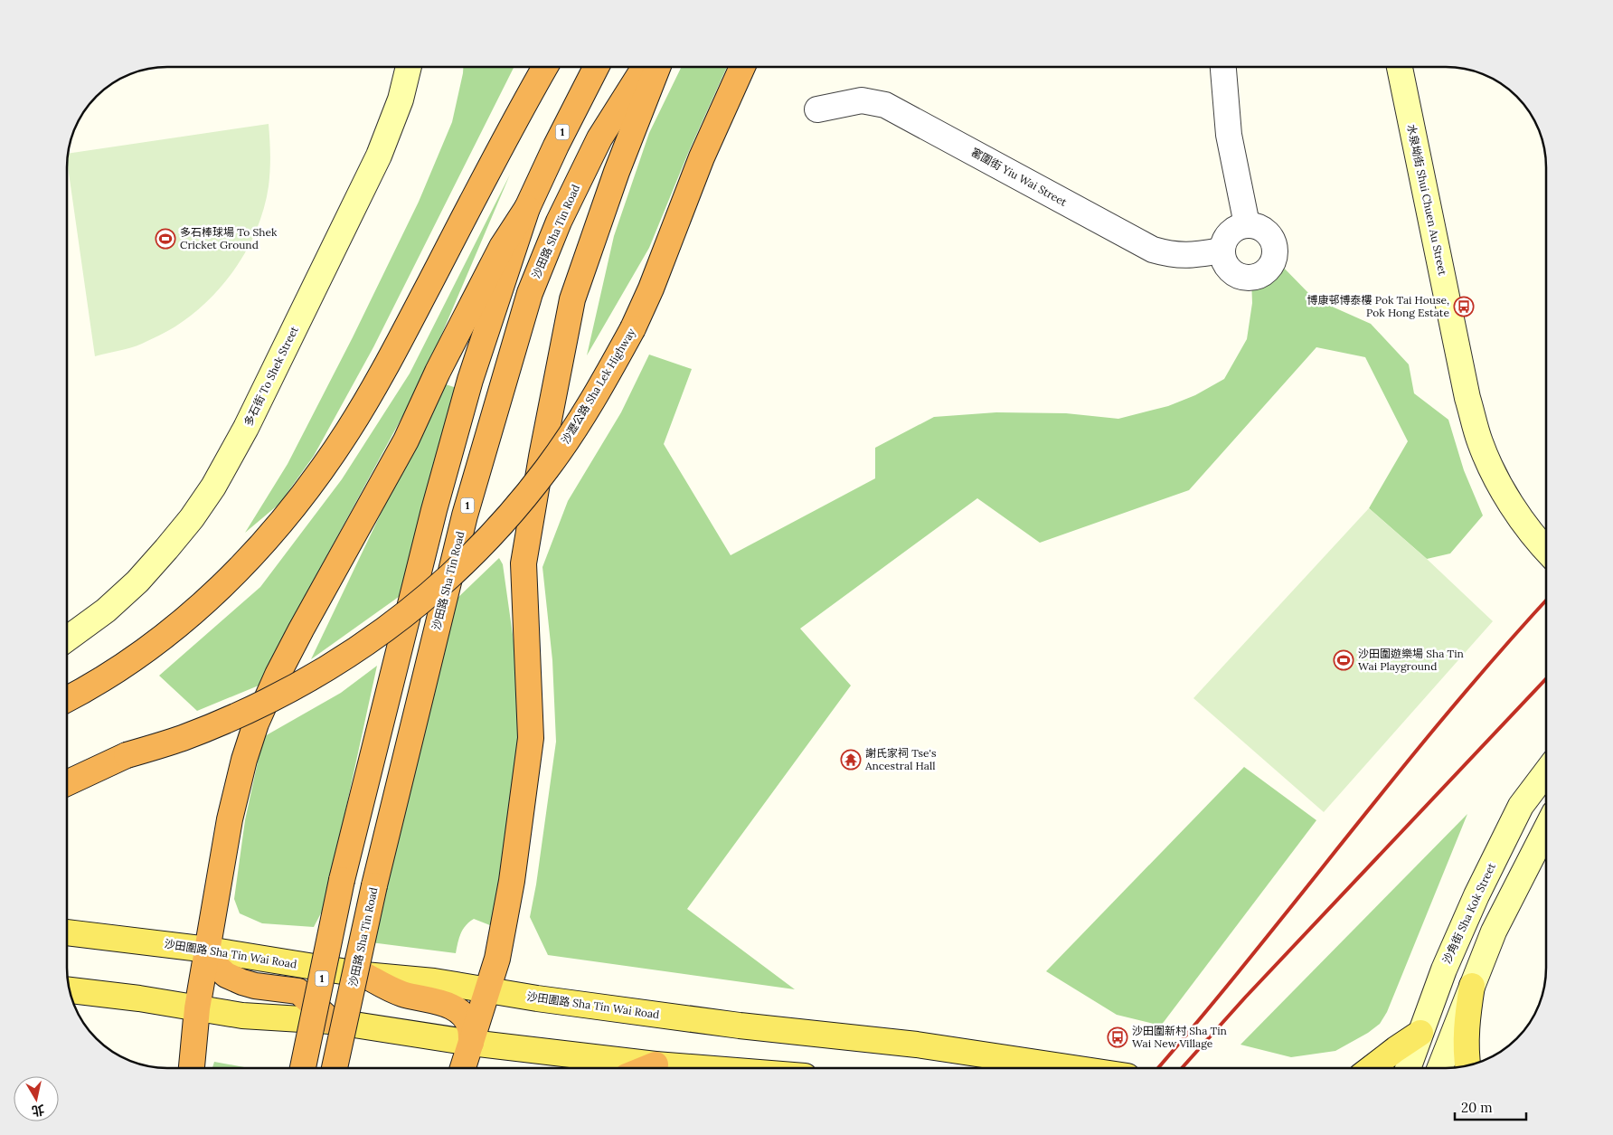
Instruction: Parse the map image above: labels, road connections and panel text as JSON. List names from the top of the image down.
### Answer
{
  "streets": {
    "highway": ["1", "沙田路 Sha Tin Road", "沙瀝公路 Sha Lek Highway"],
    "main road": ["沙田圍路 Sha Tin Wai Road"],
    "street": [
      "窰圍街 Yiu Wai Street",
      "水泉坳街 Shui Chuen Au Street",
      "多石街 To Shek Street",
      "沙角街 Sha Kok Street"
    ]
  },
  "places": {
    "sports": ["多石棒球場 To Shek Cricket Ground", "沙田圍遊樂場 Sha Tin Wai Playground"],
    "bus stop": ["博康邨博泰樓 Pok Tai House, Pok Hong Estate", "沙田圍新村 Sha Tin Wai New Village"],
    "temple": ["謝氏家祠 Tse's Ancestral Hall"]
  },
  "scale_bar": "20 m",
  "north": "bottom"
}
